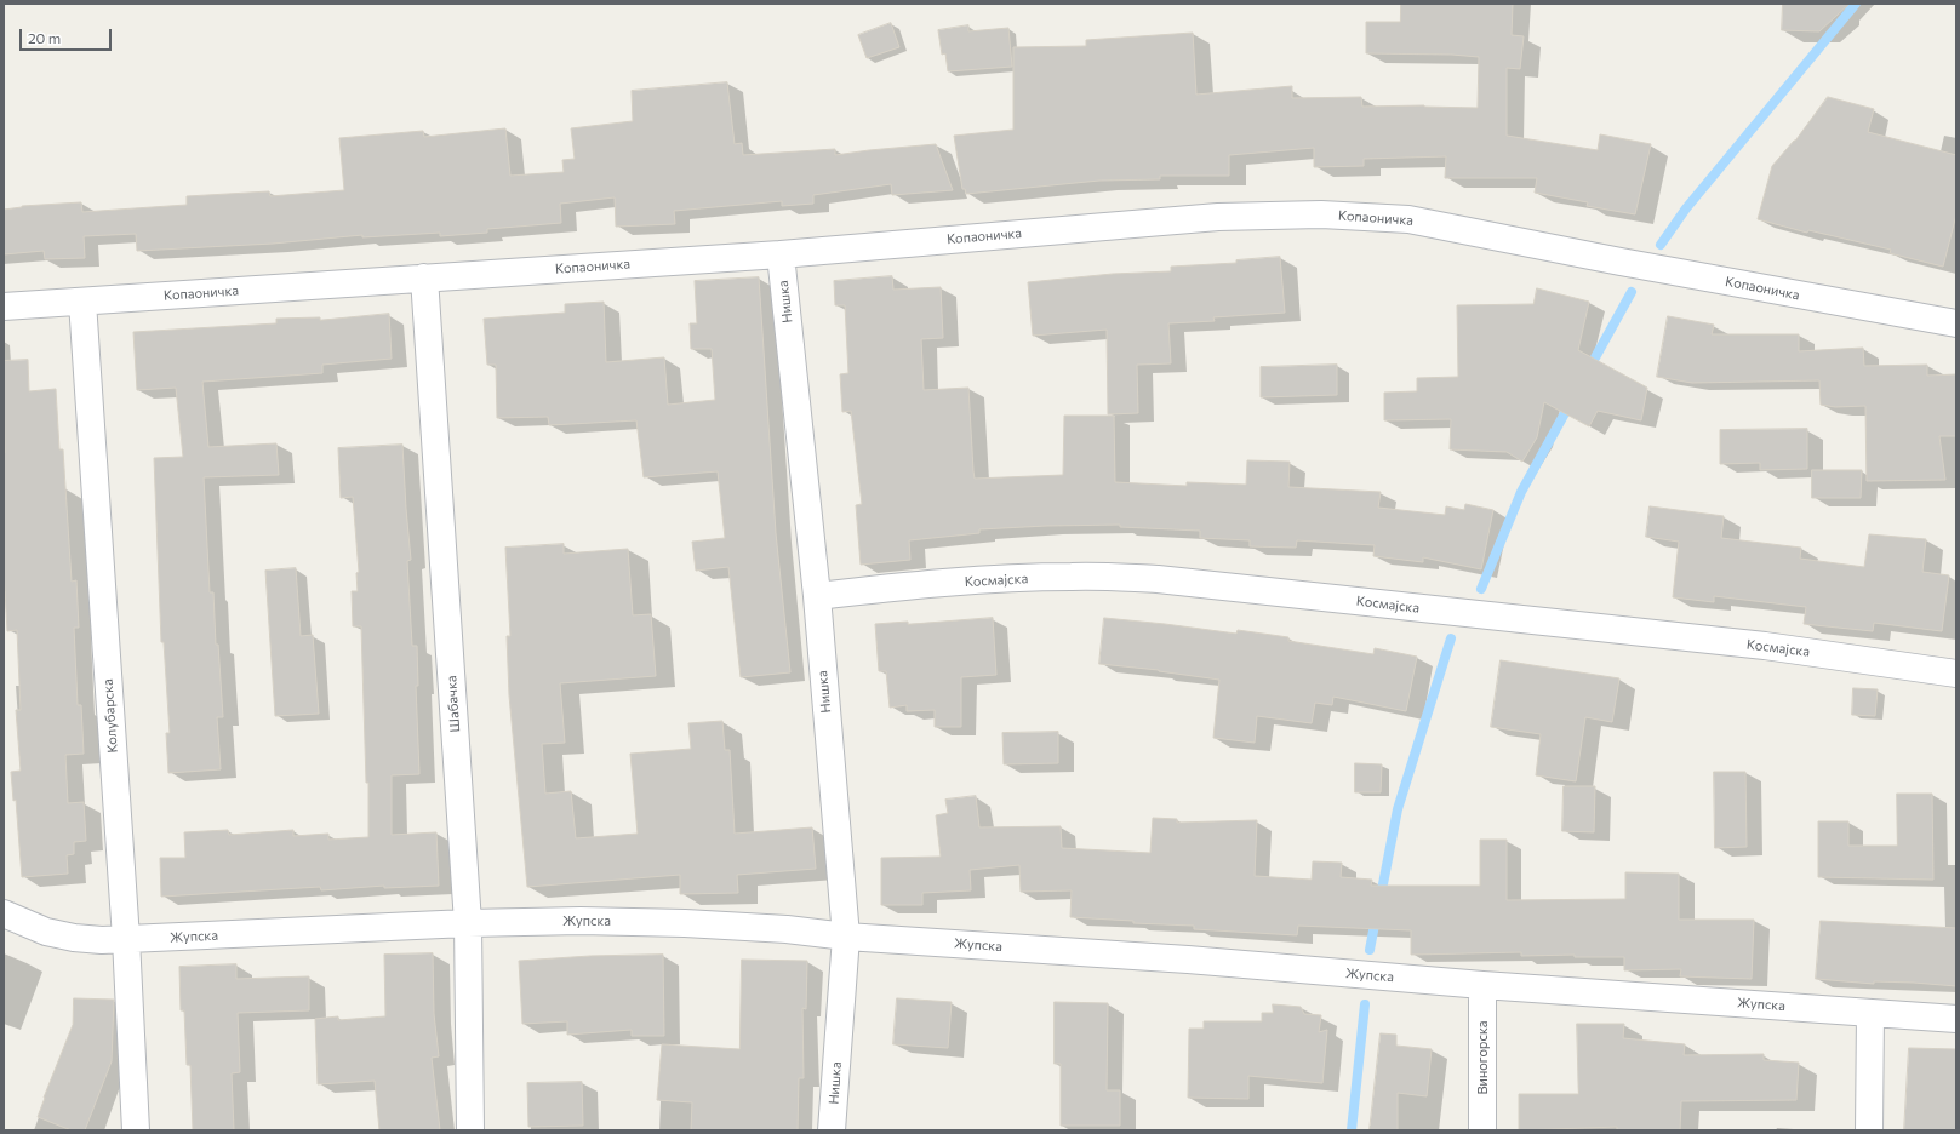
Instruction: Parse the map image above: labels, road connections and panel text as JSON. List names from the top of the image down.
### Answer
{
  "streets": {
    "street": [
      "Копаоничка",
      "Нишка",
      "Космајска",
      "Шабачка",
      "Колубарска",
      "Жупска",
      "Виногорска"
    ]
  },
  "crossings": [
    ["Копаоничка", "Нишка"],
    ["Копаоничка", "Шабачка"],
    ["Копаоничка", "Колубарска"],
    ["Нишка", "Космајска"],
    ["Нишка", "Жупска"],
    ["Шабачка", "Жупска"],
    ["Колубарска", "Жупска"],
    ["Жупска", "Виногорска"]
  ],
  "scale_bar": "20 m"
}
